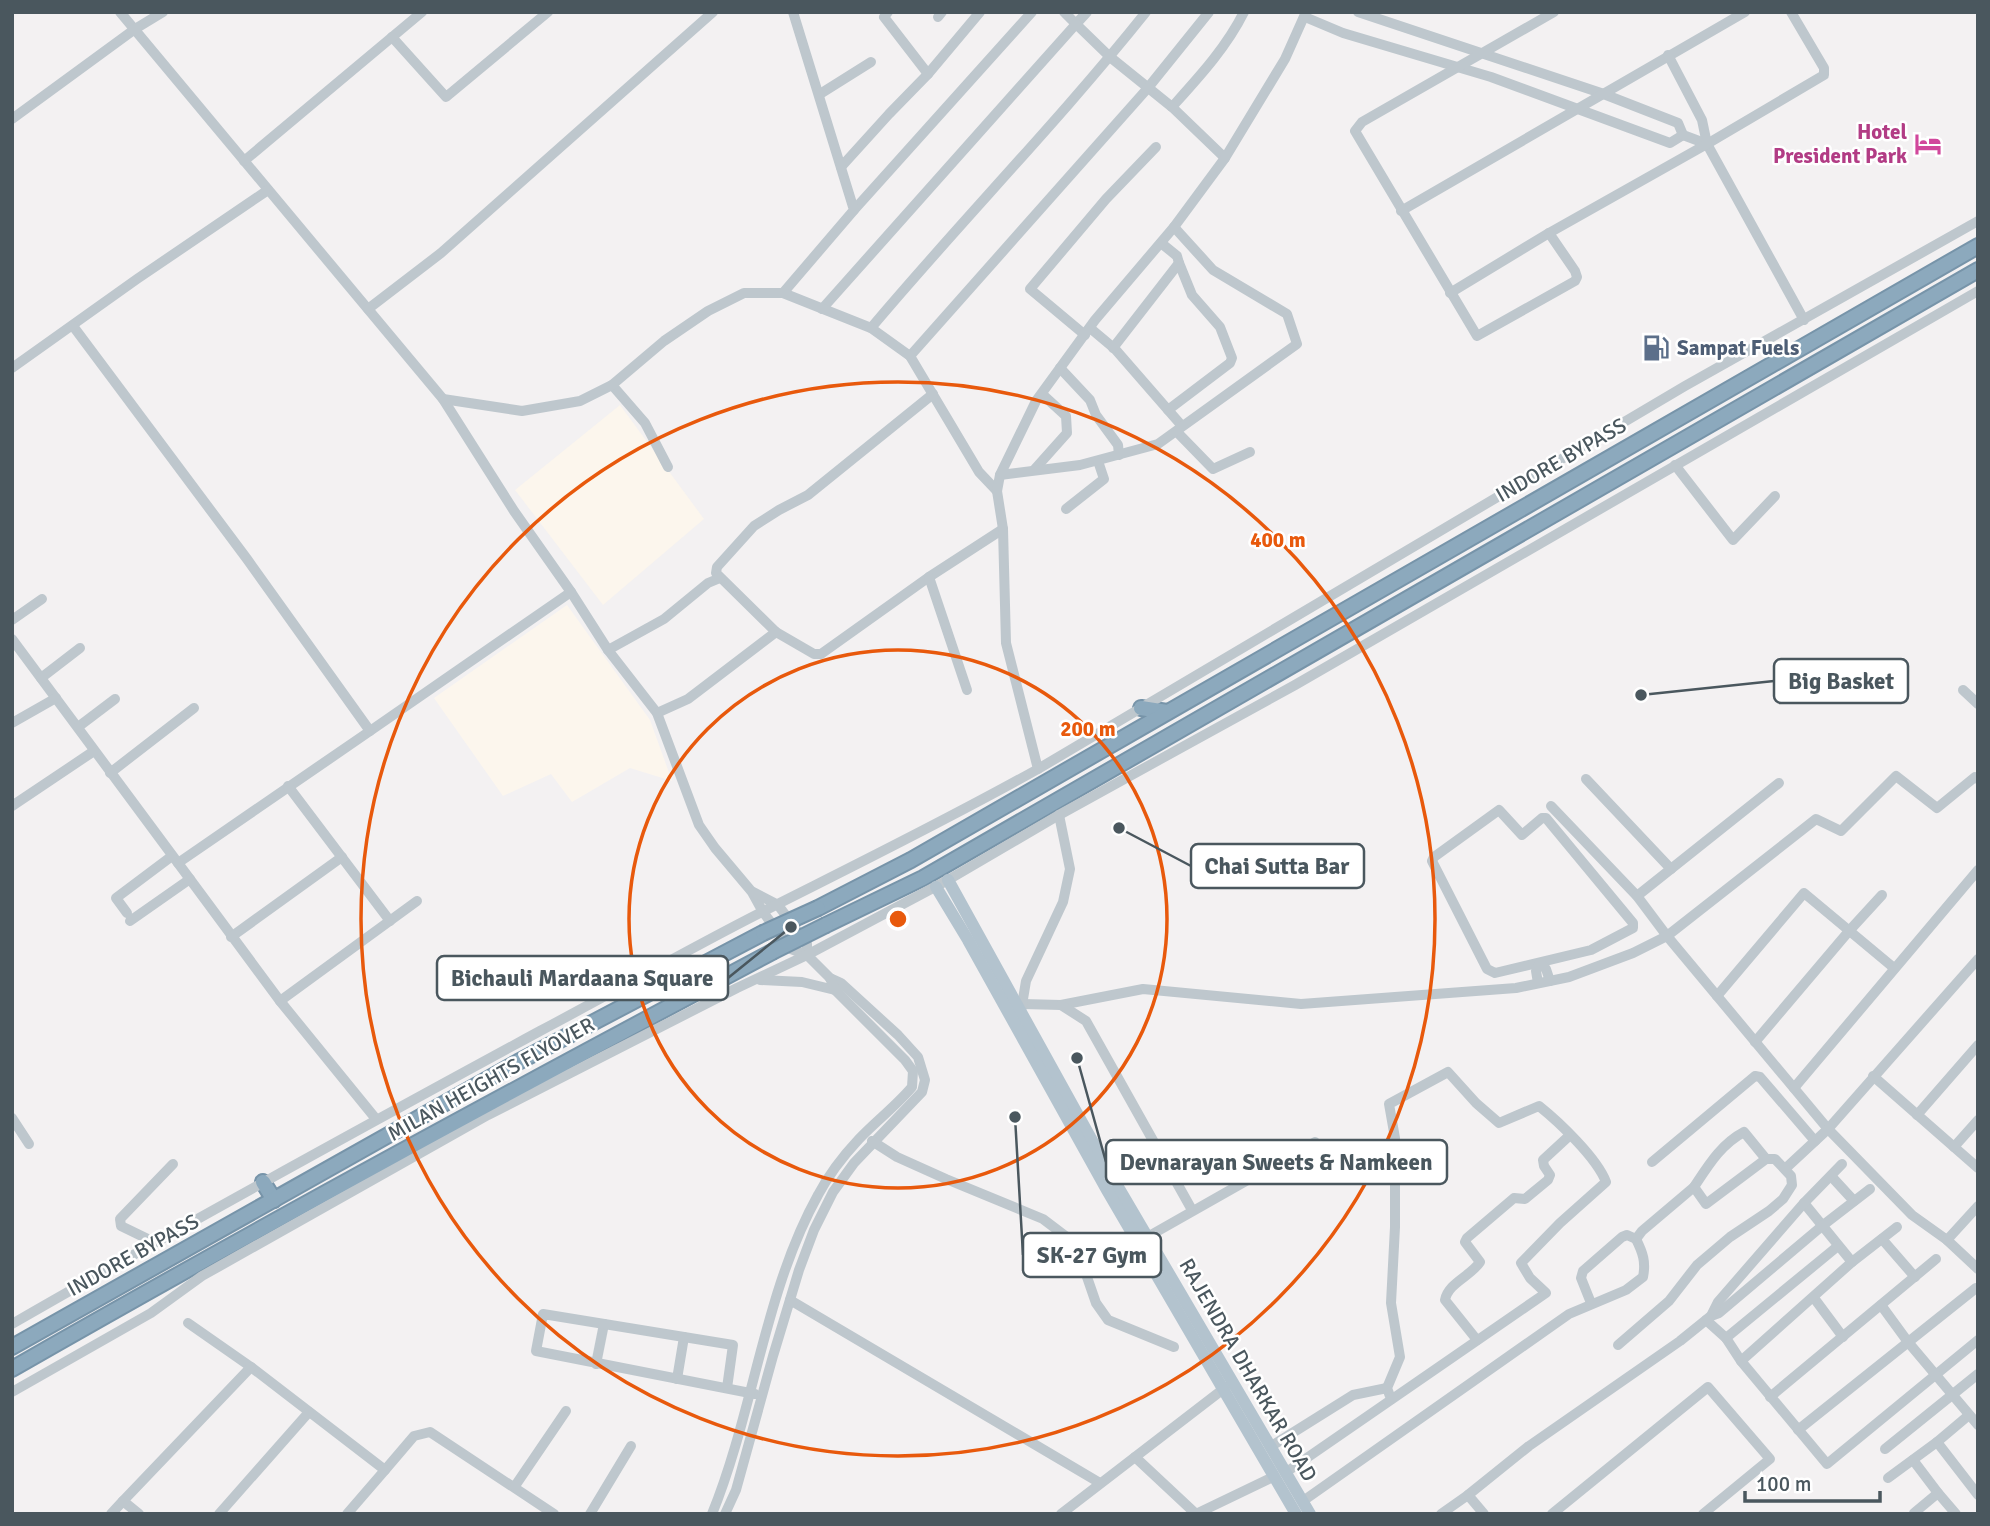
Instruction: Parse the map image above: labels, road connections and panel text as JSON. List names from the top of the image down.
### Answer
{
  "streets": {
    "highway": ["INDORE BYPASS", "MILAN HEIGHTS FLYOVER"],
    "main road": ["RAJENDRA DHARKAR ROAD"]
  },
  "crossings": [
    ["INDORE BYPASS", "MILAN HEIGHTS FLYOVER"]
  ],
  "places": {
    "hotel": ["Hotel President Park"],
    "fuel station": ["Sampat Fuels"],
    "other": [
      "Big Basket",
      "Chai Sutta Bar",
      "Bichauli Mardaana Square",
      "Devnarayan Sweets & Namkeen",
      "SK-27 Gym"
    ]
  },
  "scale_bar": "100 m",
  "rings": ["400 m", "200 m"]
}
